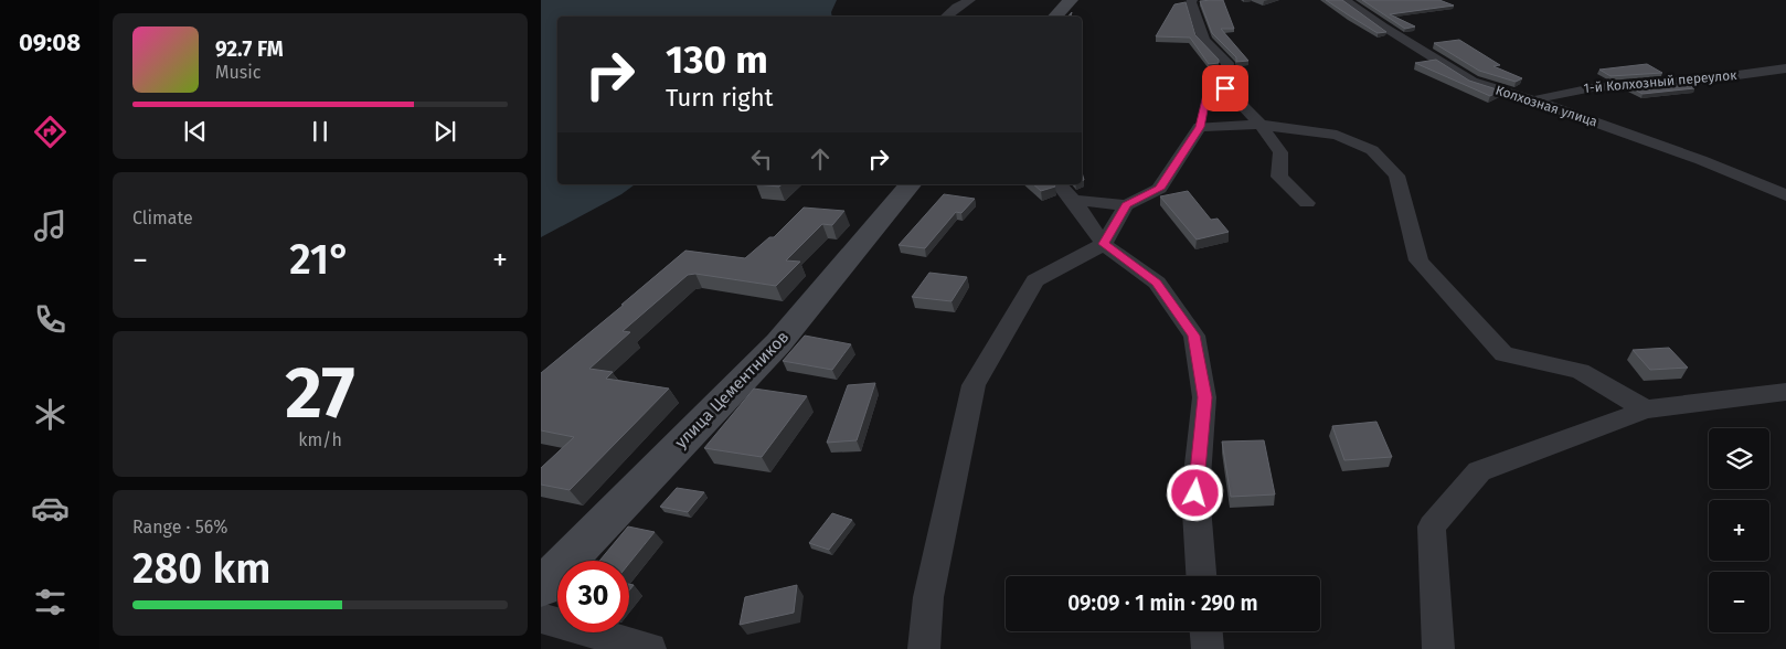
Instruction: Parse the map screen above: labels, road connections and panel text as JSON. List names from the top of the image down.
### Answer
{
  "streets": {
    "street": ["1-й Колхозный переулок", "Колхозная улица", "улица Цементников"]
  },
  "crossings": [
    ["1-й Колхозный переулок", "Колхозная улица"]
  ],
  "page": {
    "tabs": "09:08",
    "turn": ["130 m", "Turn right"],
    "song": ["92.7 FM", "Music"],
    "tile": [
      "Climate",
      ["27", "km/h"],
      ["Range · 56%", "280 km"]
    ],
    "heat": ["−", "21°", "+"],
    "map_buttons": ["+", "−"],
    "limit": "30",
    "trip": "09:09 · 1 min · 290 m"
  }
}
